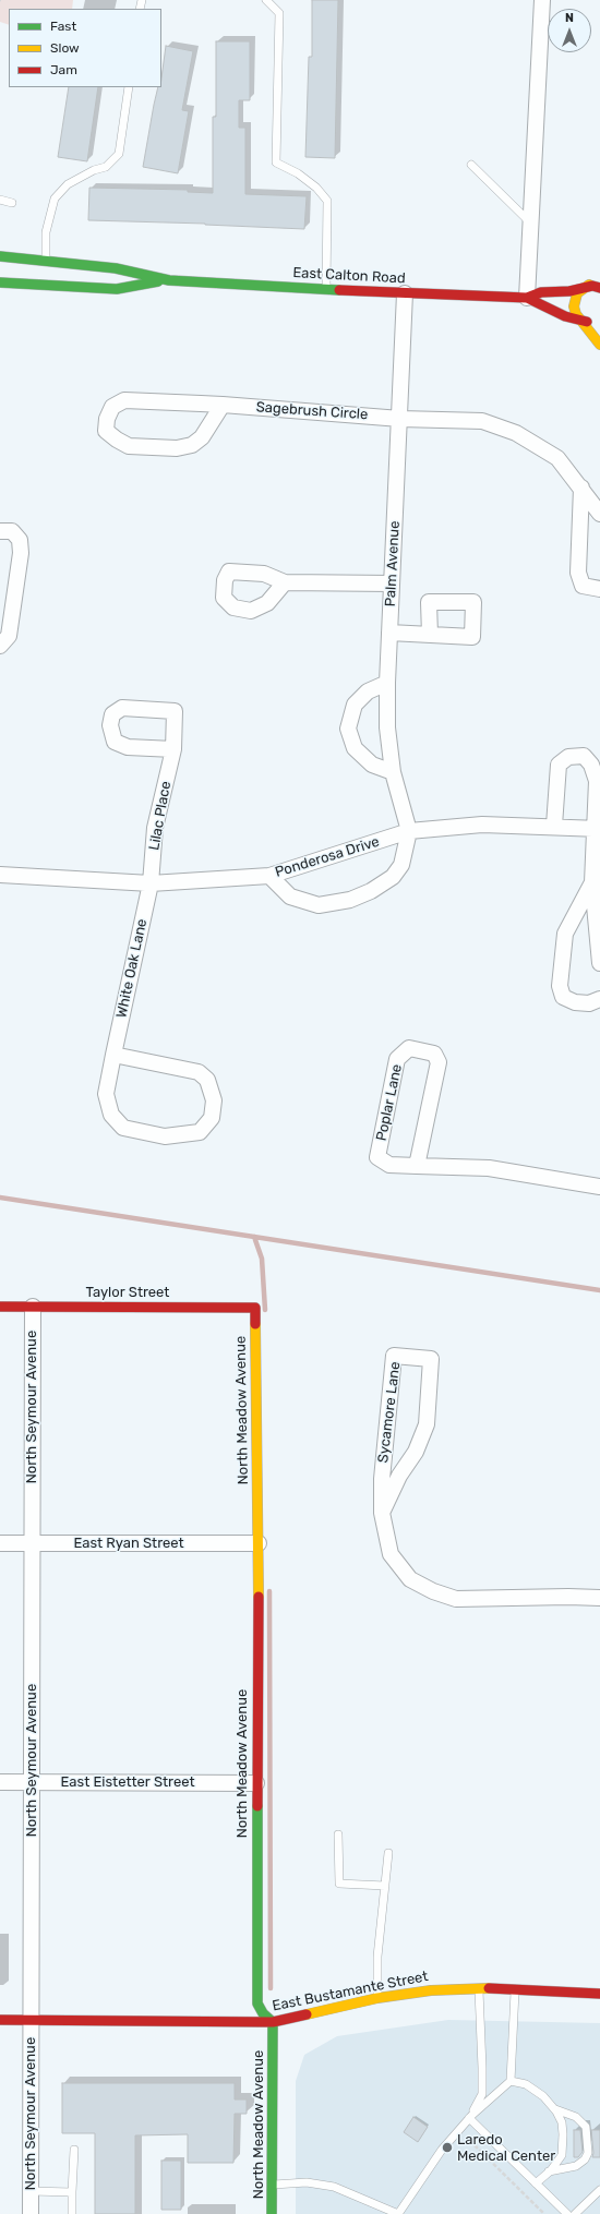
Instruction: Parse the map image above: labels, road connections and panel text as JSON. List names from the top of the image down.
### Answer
{
  "streets": {
    "street": [
      "East Calton Road",
      "Sagebrush Circle",
      "Palm Avenue",
      "Lilac Place",
      "Ponderosa Drive",
      "White Oak Lane",
      "Poplar Lane",
      "Taylor Street",
      "North Seymour Avenue",
      "North Meadow Avenue",
      "Sycamore Lane",
      "East Ryan Street",
      "East Eistetter Street",
      "East Bustamante Street"
    ]
  },
  "crossings": [
    ["East Calton Road", "Palm Avenue"],
    ["Sagebrush Circle", "Palm Avenue"],
    ["Palm Avenue", "Ponderosa Drive"],
    ["Lilac Place", "Ponderosa Drive"],
    ["Lilac Place", "White Oak Lane"],
    ["Ponderosa Drive", "White Oak Lane"],
    ["Taylor Street", "North Seymour Avenue"],
    ["Taylor Street", "North Meadow Avenue"],
    ["North Seymour Avenue", "East Ryan Street"],
    ["North Seymour Avenue", "East Eistetter Street"],
    ["North Seymour Avenue", "East Bustamante Street"],
    ["North Meadow Avenue", "East Ryan Street"],
    ["North Meadow Avenue", "East Eistetter Street"],
    ["North Meadow Avenue", "East Bustamante Street"]
  ],
  "places": ["Laredo Medical Center"],
  "legend": ["Fast", "Slow", "Jam"],
  "north": "top"
}
